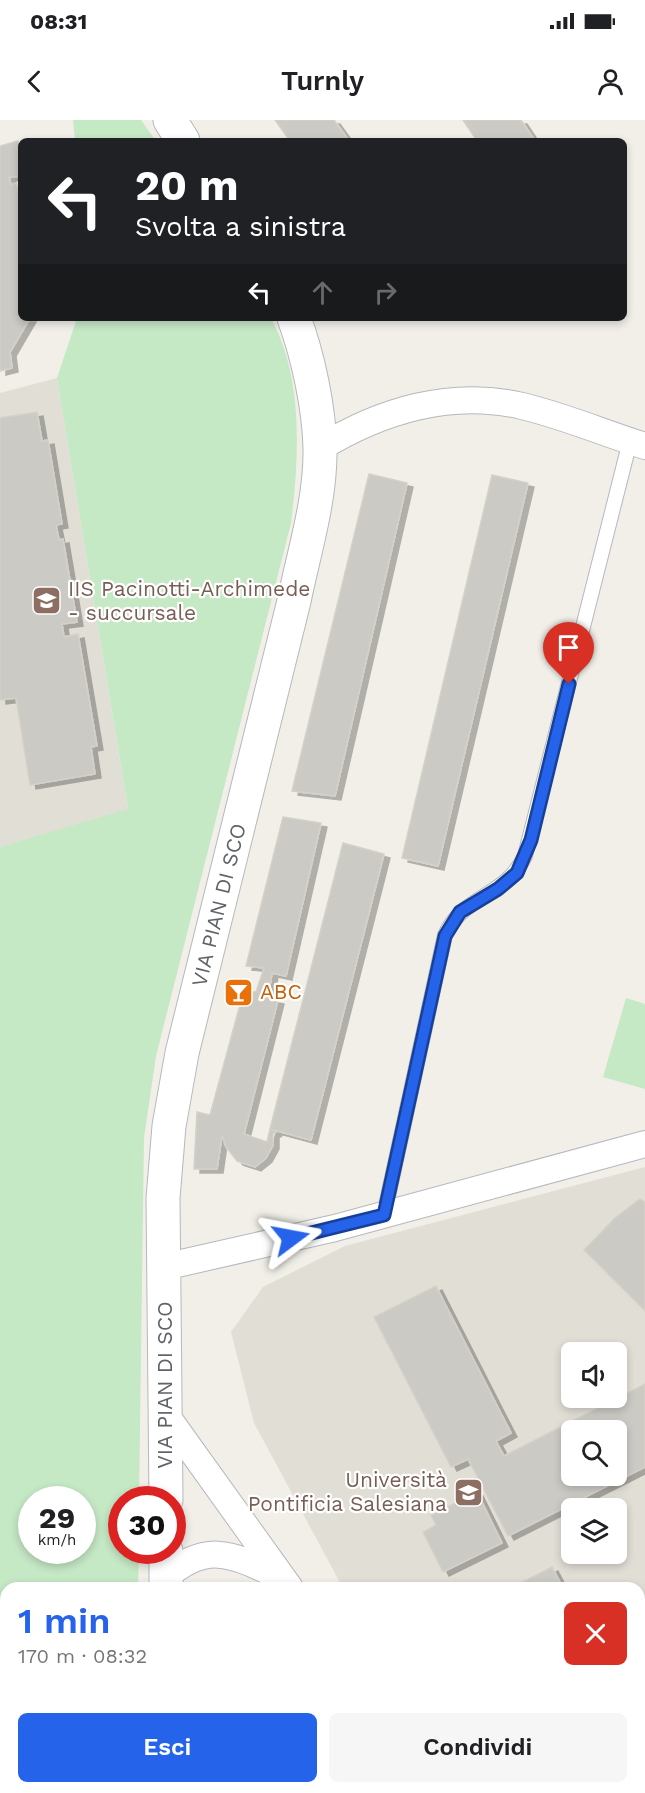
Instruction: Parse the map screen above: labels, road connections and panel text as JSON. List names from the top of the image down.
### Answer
{
  "streets": {
    "street": ["VIA PIAN DI SCO"]
  },
  "places": {
    "school or university": ["IIS Pacinotti-Archimede - succursale", "Università Pontificia Salesiana"],
    "bar": ["ABC"]
  },
  "page": {
    "status": "08:31",
    "header": "Turnly",
    "turn": ["20 m", "Svolta a sinistra"],
    "speed": "29 km/h",
    "limit": "30",
    "heading": ["1 min", "170 m · 08:32"],
    "buttons": ["Esci", "Condividi"]
  }
}
